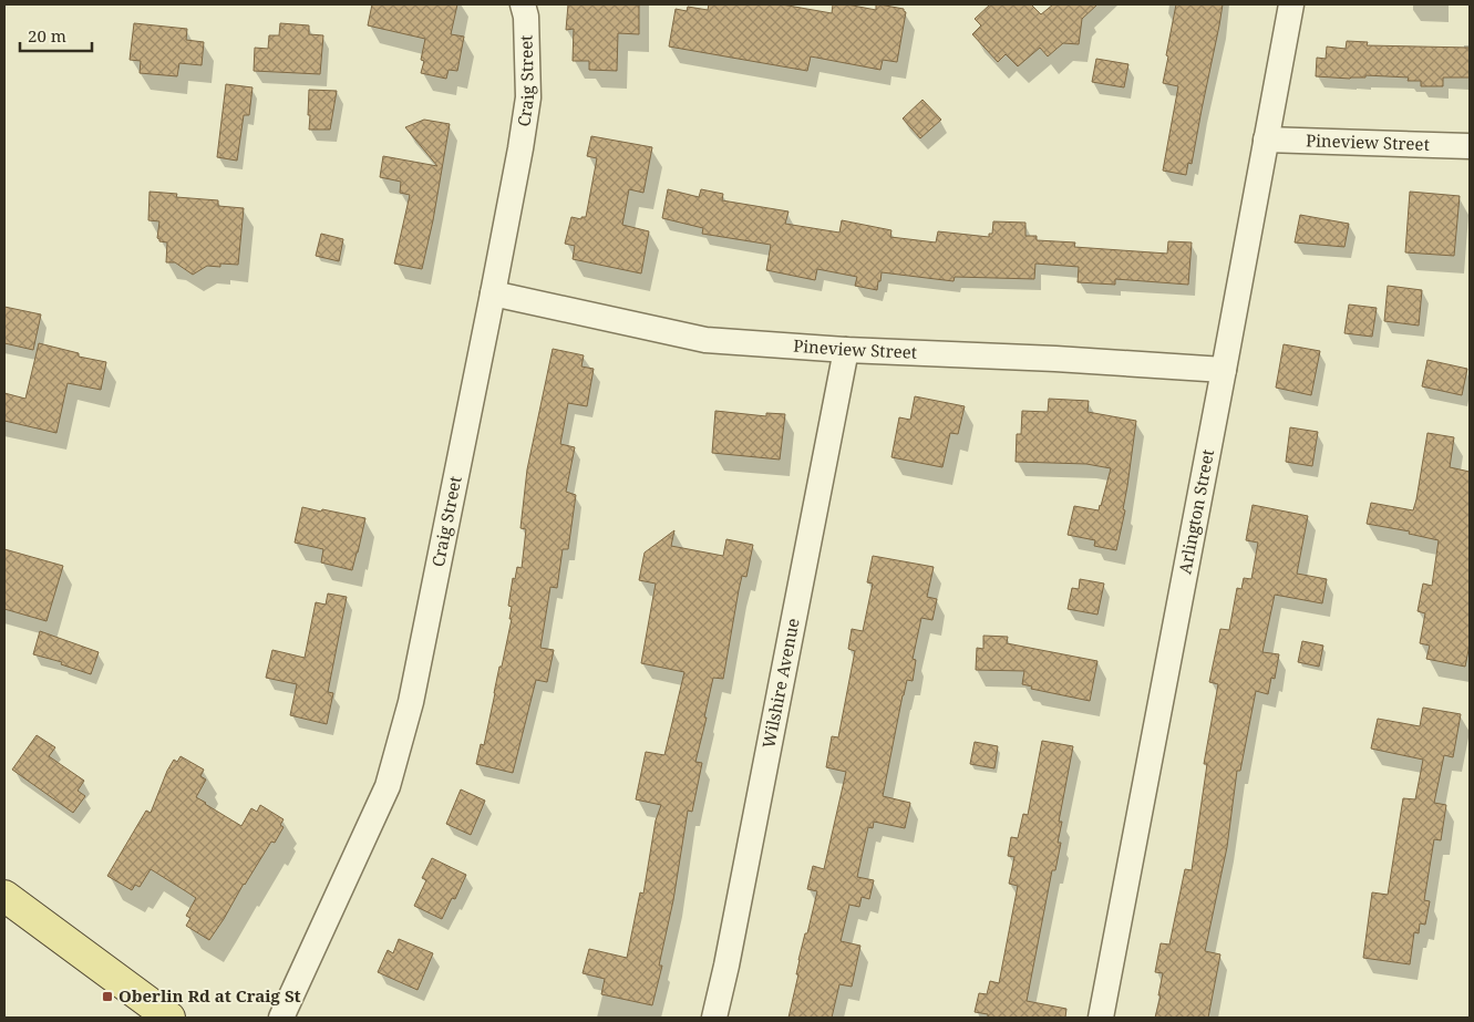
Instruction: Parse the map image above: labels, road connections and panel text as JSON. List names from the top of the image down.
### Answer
{
  "streets": {
    "street": [
      "Craig Street",
      "Pineview Street",
      "Arlington Street",
      "Wilshire Avenue"
    ]
  },
  "crossings": [
    ["Craig Street", "Pineview Street"],
    ["Pineview Street", "Arlington Street"],
    ["Pineview Street", "Wilshire Avenue"]
  ],
  "places": {
    "transit": ["Oberlin Rd at Craig St"]
  },
  "scale_bar": "20 m"
}
